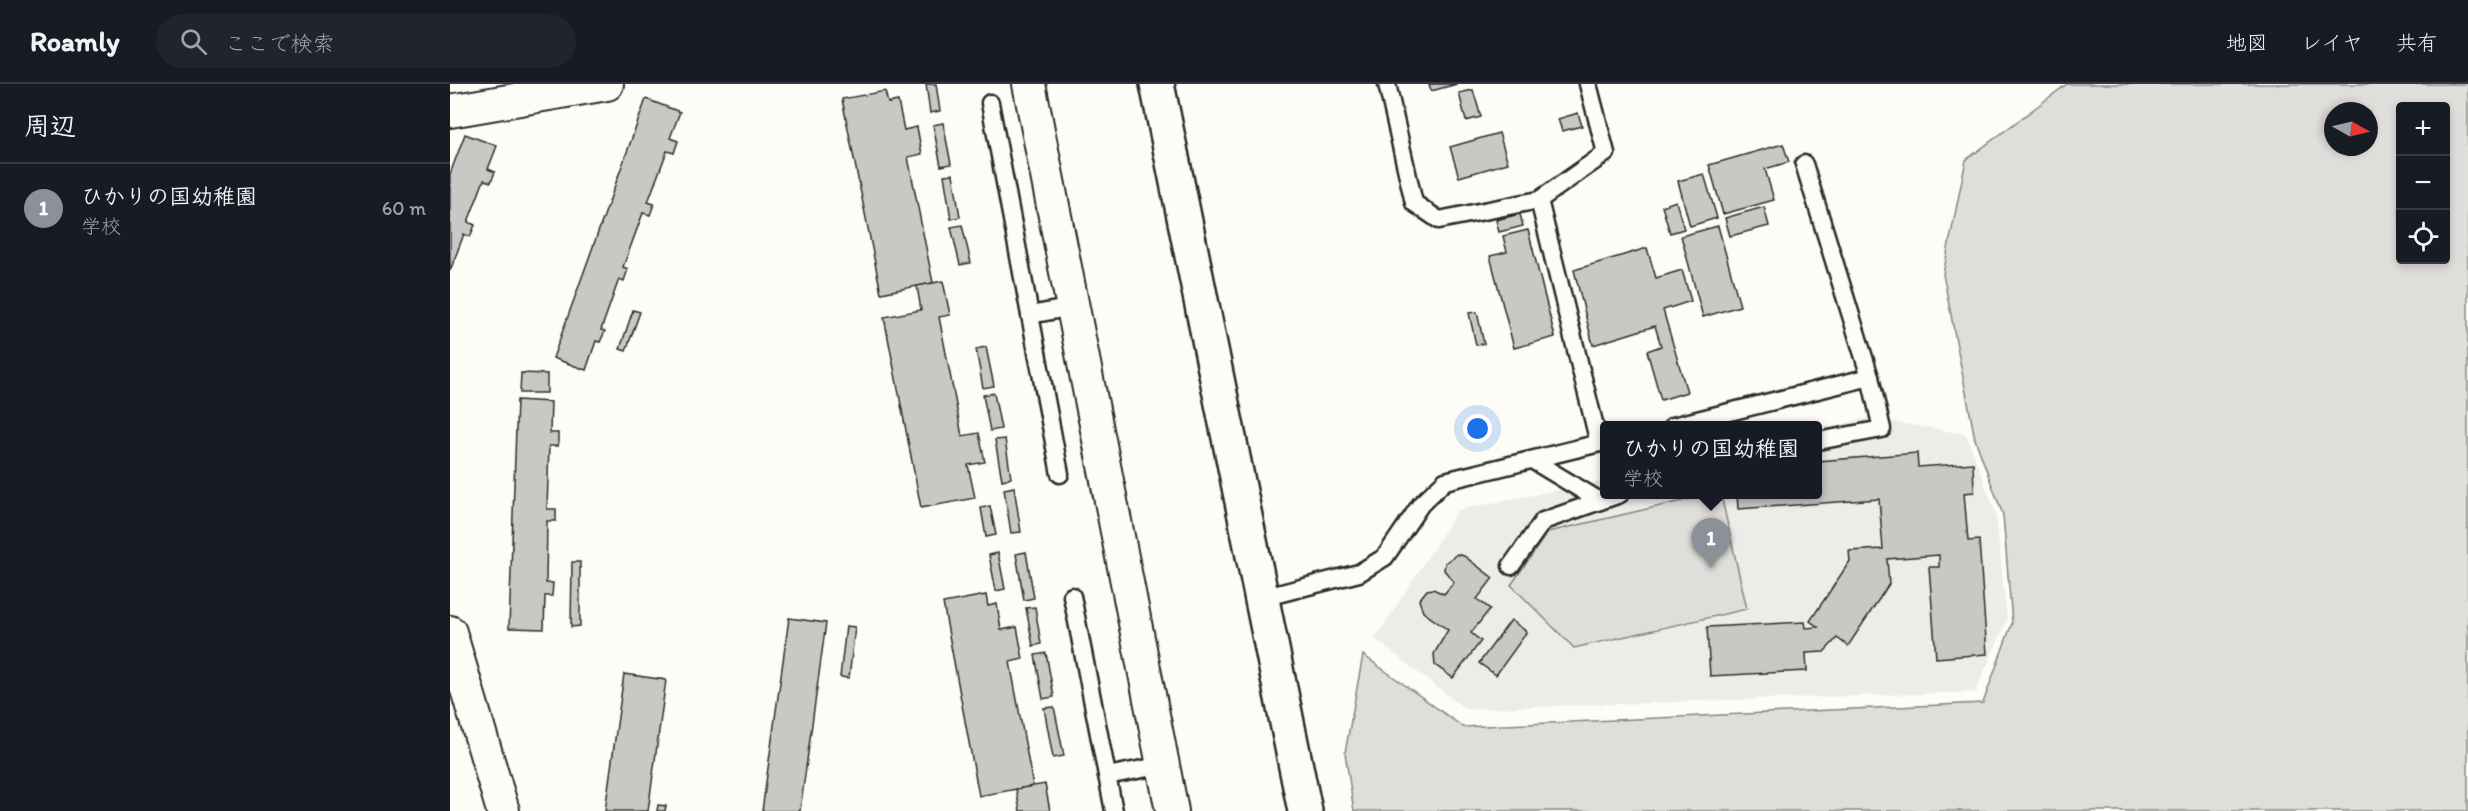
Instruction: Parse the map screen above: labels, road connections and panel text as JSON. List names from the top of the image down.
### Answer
{
  "north": "right",
  "page": {
    "header": "Roamly",
    "search": "ここで検索",
    "nav": ["地図", "レイヤ", "共有"],
    "heading": "周辺",
    "map_buttons": ["+", "−"],
    "list": [
      {
        "mark": "1",
        "name": "ひかりの国幼稚園",
        "note": "学校",
        "value": "60 m"
      }
    ],
    "popup": ["ひかりの国幼稚園", "学校"],
    "pins": "1"
  }
}
